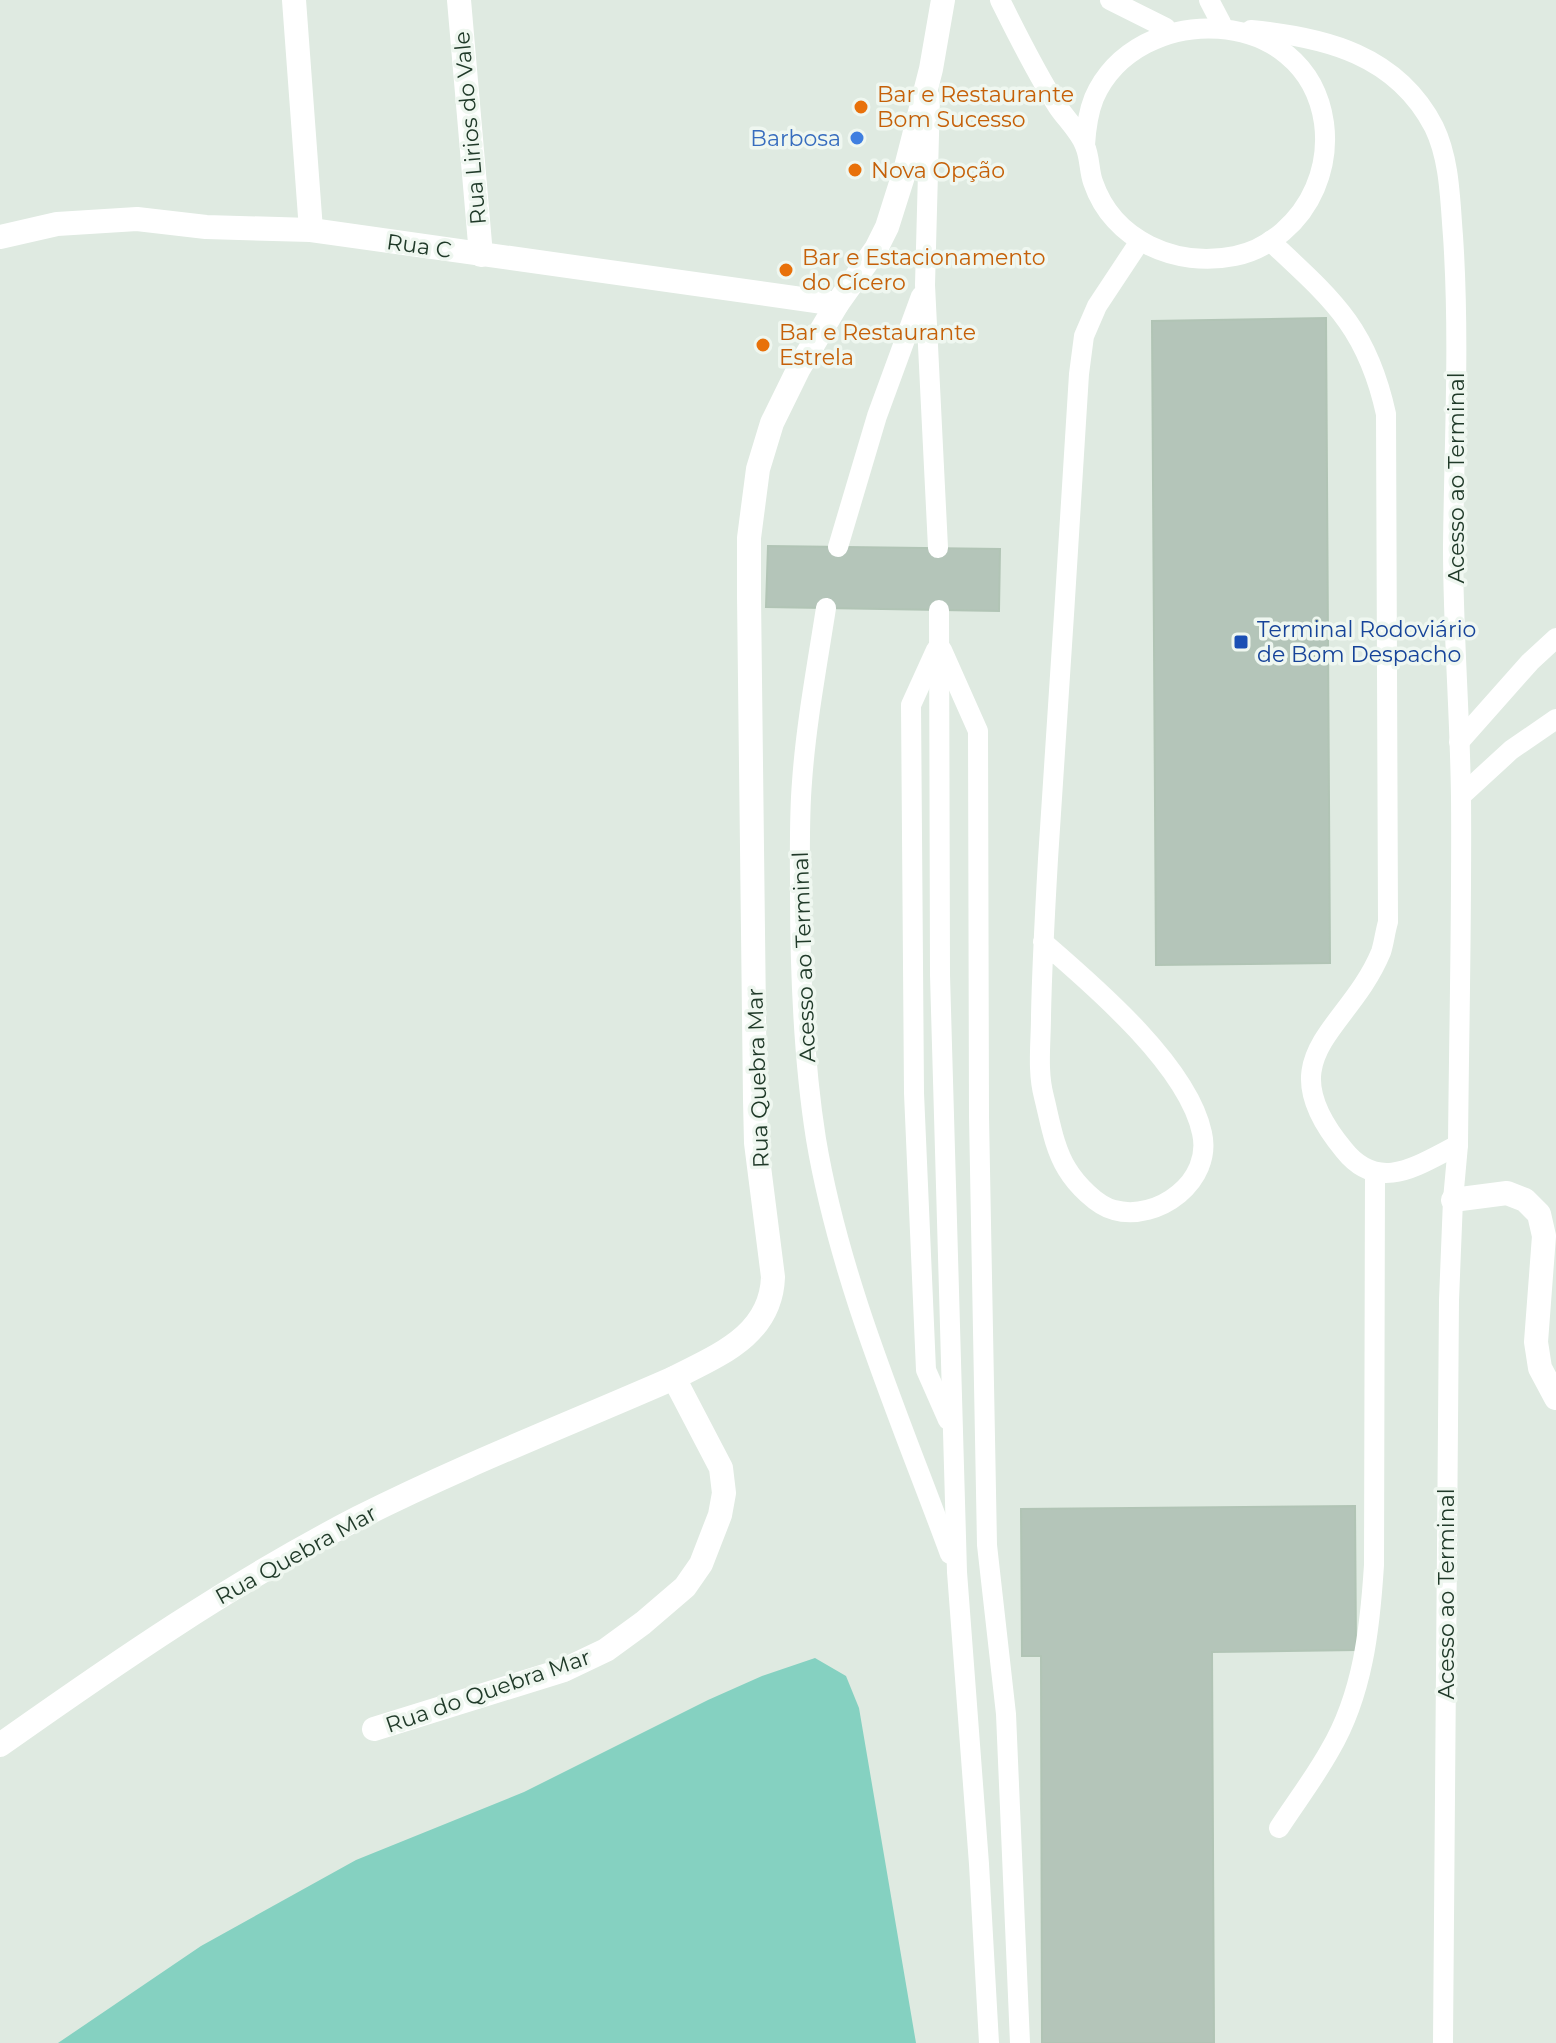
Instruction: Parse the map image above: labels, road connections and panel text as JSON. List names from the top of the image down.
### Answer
{
  "streets": {
    "street": [
      "Rua Lirios do Vale",
      "Rua C",
      "Rua Quebra Mar",
      "Rua do Quebra Mar"
    ],
    "lane": ["Acesso ao Terminal"]
  },
  "crossings": [
    ["Rua Lirios do Vale", "Rua C"],
    ["Rua C", "Rua Quebra Mar"],
    ["Rua Quebra Mar", "Rua do Quebra Mar"]
  ],
  "places": {
    "other": [
      "Bar e Restaurante Bom Sucesso",
      "Barbosa",
      "Nova Opção",
      "Bar e Estacionamento do Cícero",
      "Bar e Restaurante Estrela"
    ],
    "transit": ["Terminal Rodoviário de Bom Despacho"]
  }
}
